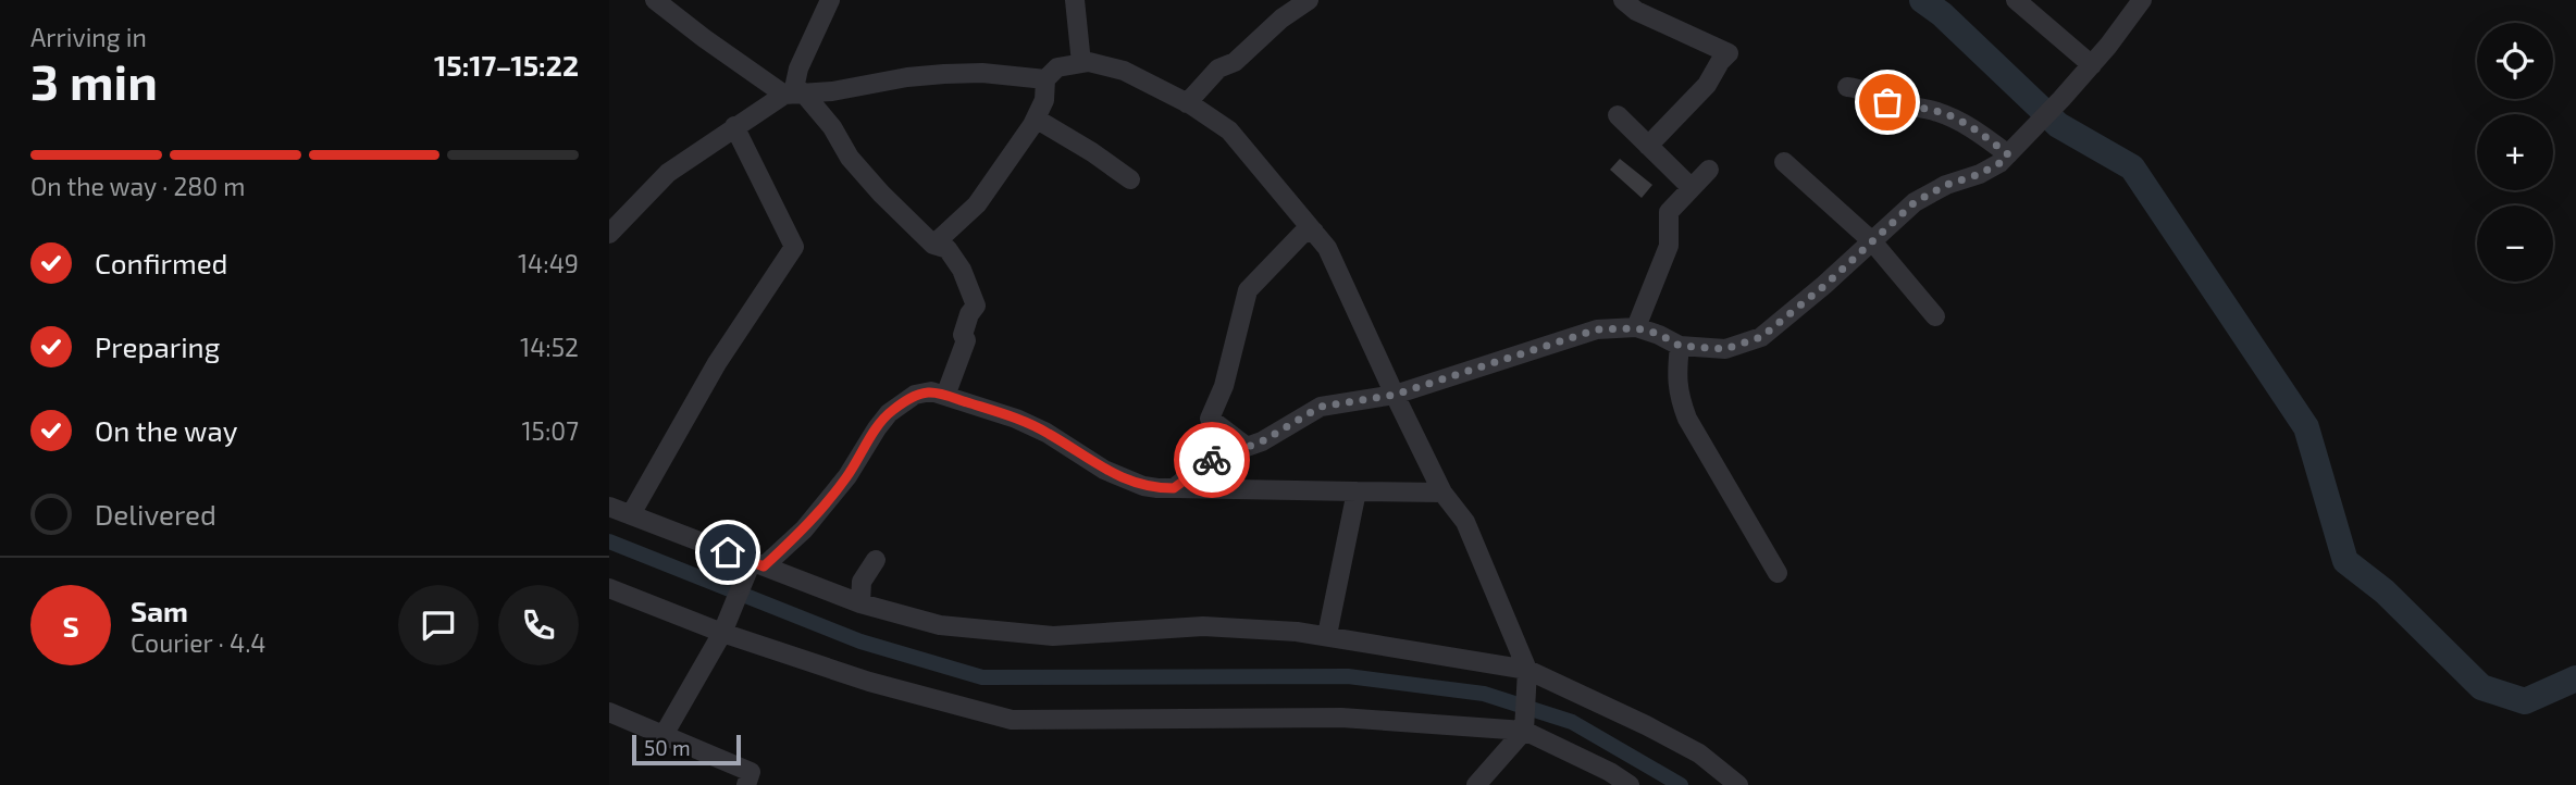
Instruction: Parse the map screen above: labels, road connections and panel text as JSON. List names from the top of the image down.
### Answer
{
  "scale_bar": "50 m",
  "page": {
    "heading": ["3 min", "Arriving in", "15:17–15:22"],
    "panel": ["Sam", "Courier · 4.4"],
    "map_buttons": ["+", "−"],
    "bar": "On the way · 280 m",
    "list": [
      ["Confirmed", "14:49"],
      ["Preparing", "14:52"],
      ["On the way", "15:07"],
      "Delivered"
    ],
    "round": "S",
    "scale": "50 m"
  }
}
